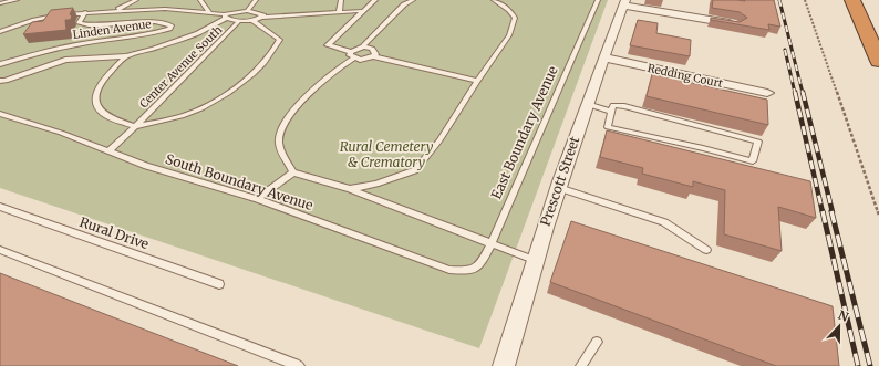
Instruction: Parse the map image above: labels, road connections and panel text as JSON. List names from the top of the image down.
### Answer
{
  "streets": {
    "street": ["Redding Court", "Prescott Street"],
    "lane": [
      "Linden Avenue",
      "Center Avenue South",
      "East Boundary Avenue",
      "South Boundary Avenue",
      "Rural Drive"
    ]
  },
  "crossings": [
    ["Center Avenue South", "South Boundary Avenue"],
    ["Redding Court", "Prescott Street"],
    ["East Boundary Avenue", "South Boundary Avenue"]
  ],
  "parks": ["Rural Cemetery & Crematory"],
  "north": "top"
}
